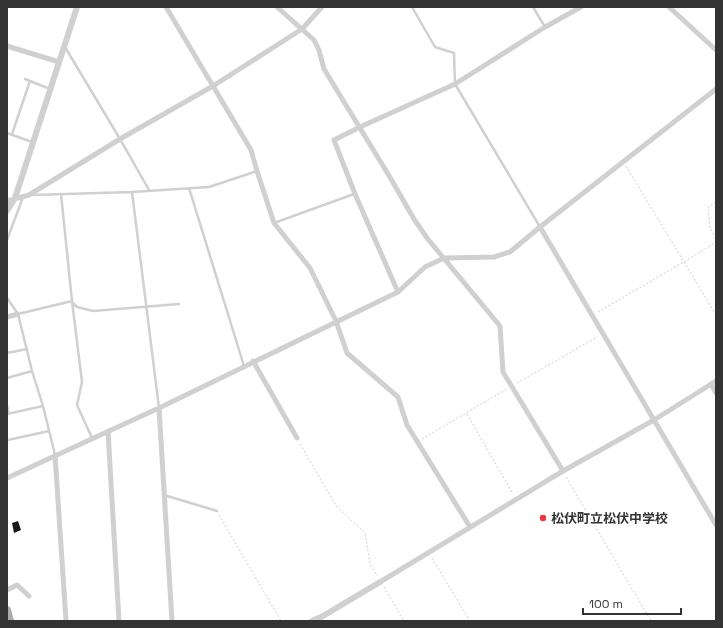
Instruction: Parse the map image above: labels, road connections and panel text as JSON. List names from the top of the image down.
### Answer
{
  "places": ["松伏町立松伏中学校"],
  "scale_bar": "100 m"
}
